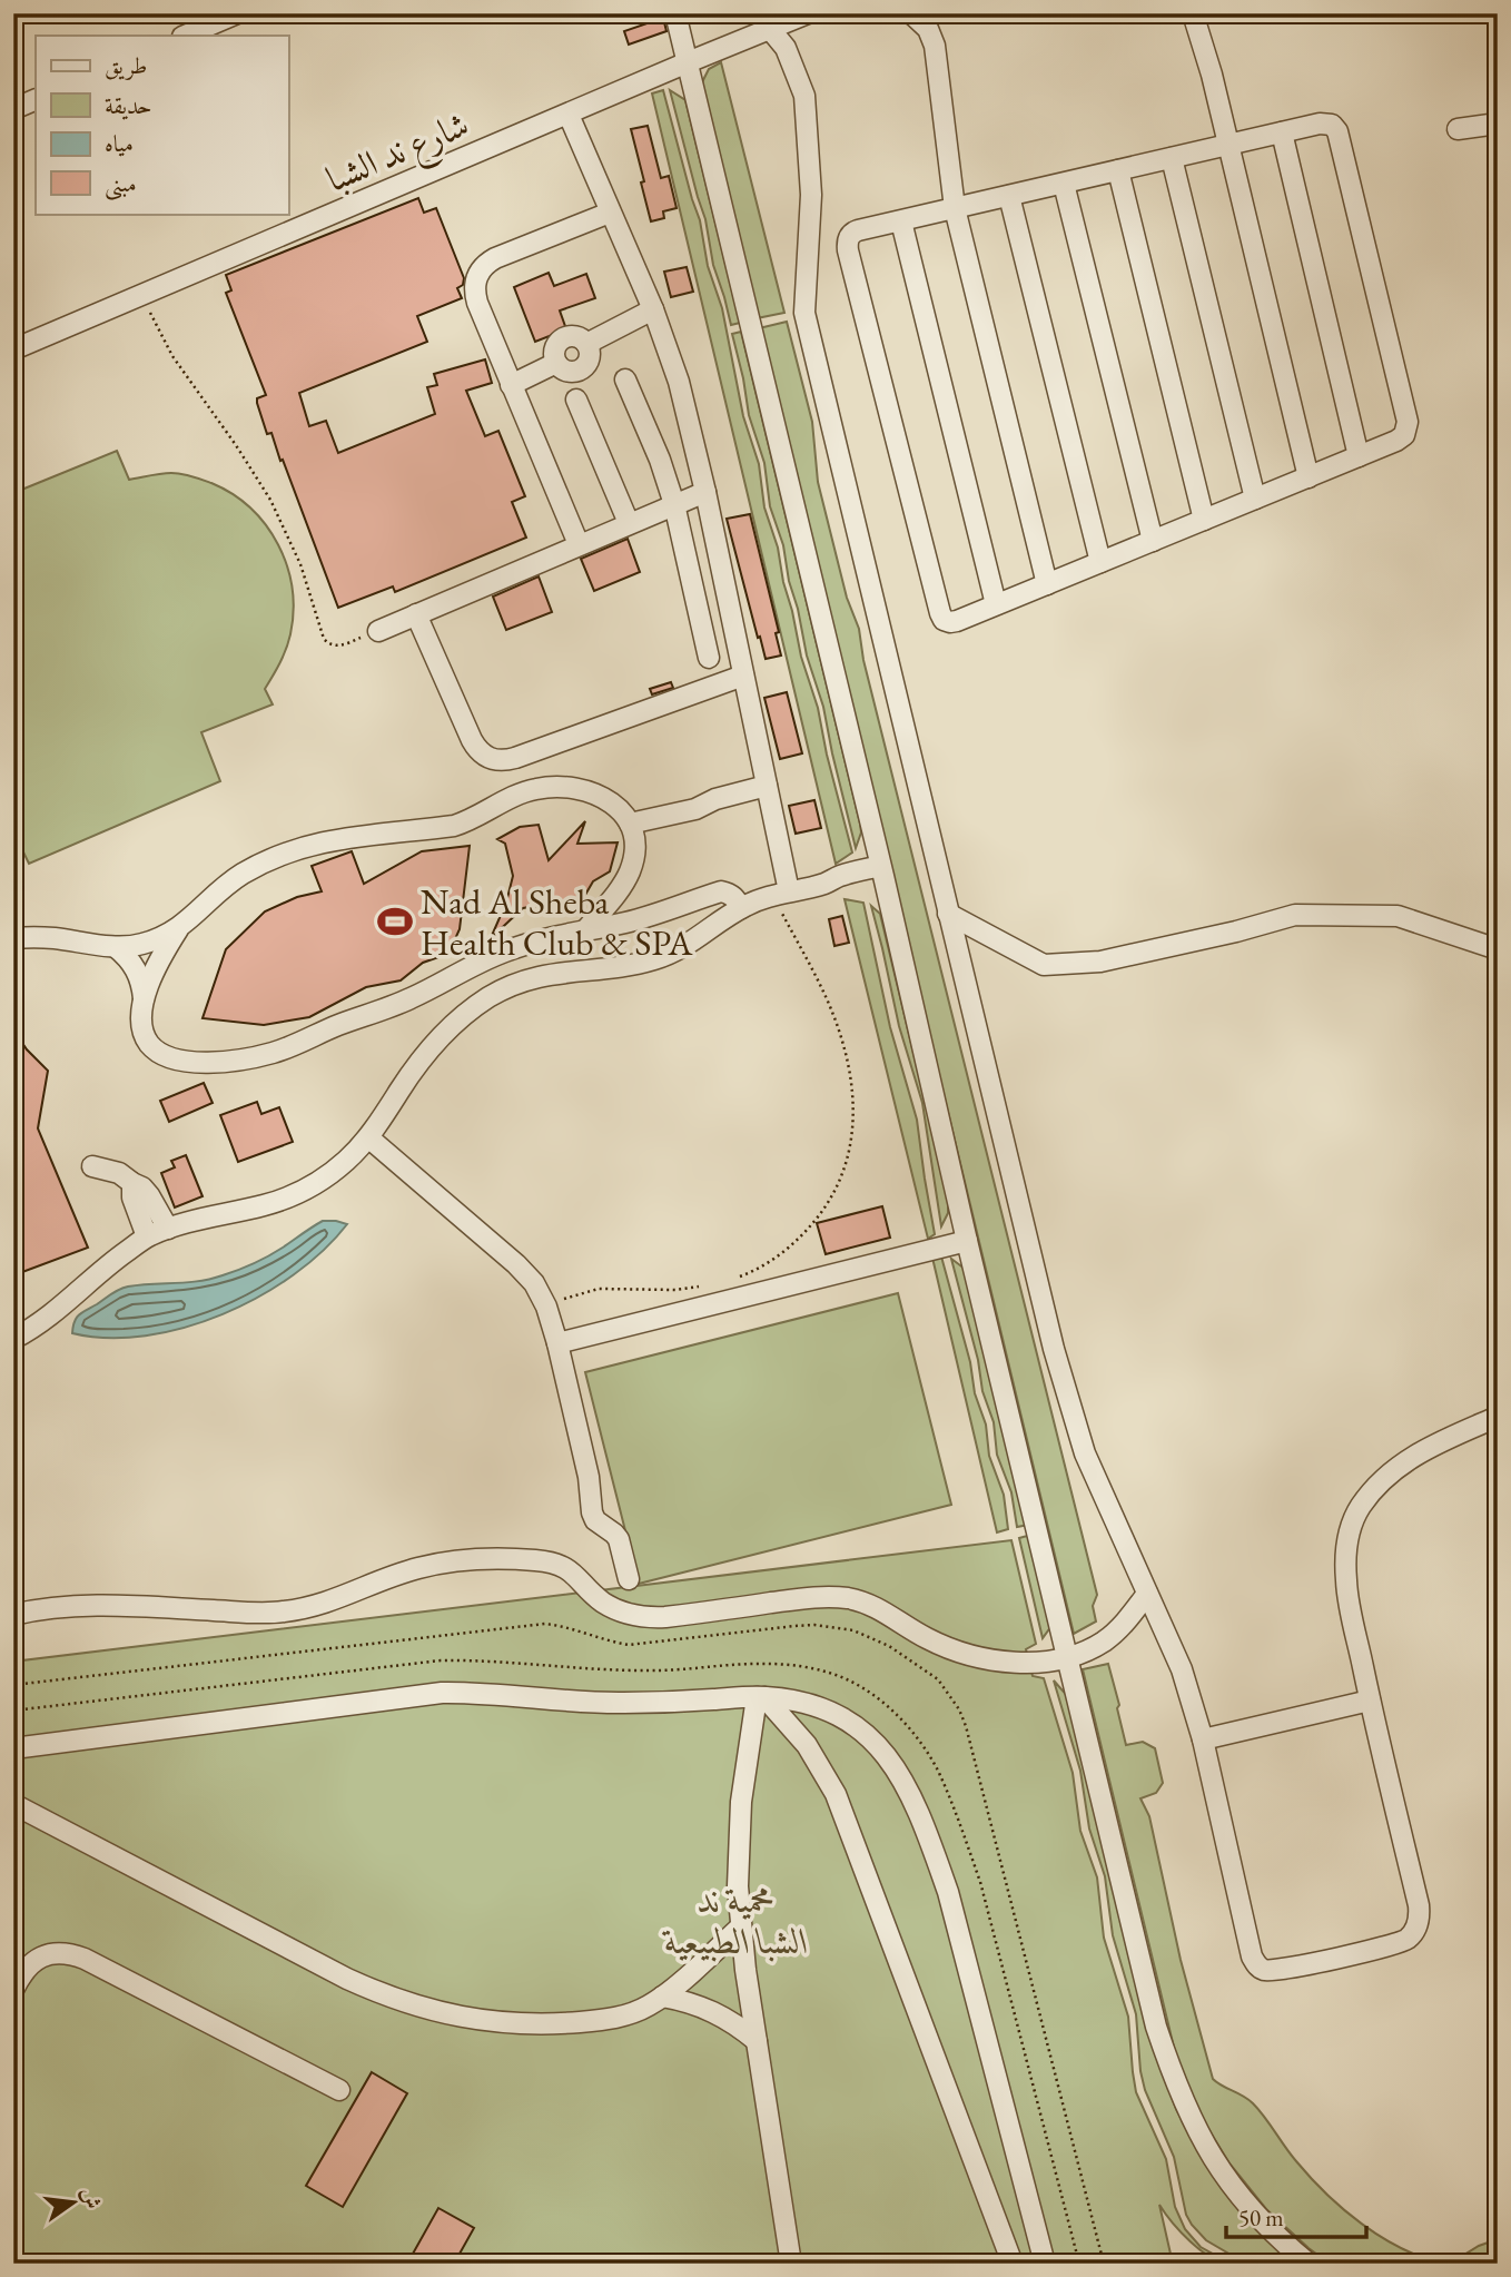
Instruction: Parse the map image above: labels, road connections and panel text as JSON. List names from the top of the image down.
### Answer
{
  "streets": {
    "street": ["شارع ند الشبا"]
  },
  "parks": ["محمية ند الشبا الطبيعية"],
  "places": {
    "sports": ["Nad Al Sheba Health Club & SPA"]
  },
  "legend": [
    "طريق",
    "حديقة",
    "مياه",
    "مبنى"
  ],
  "scale_bar": "50 m",
  "north": "right"
}
